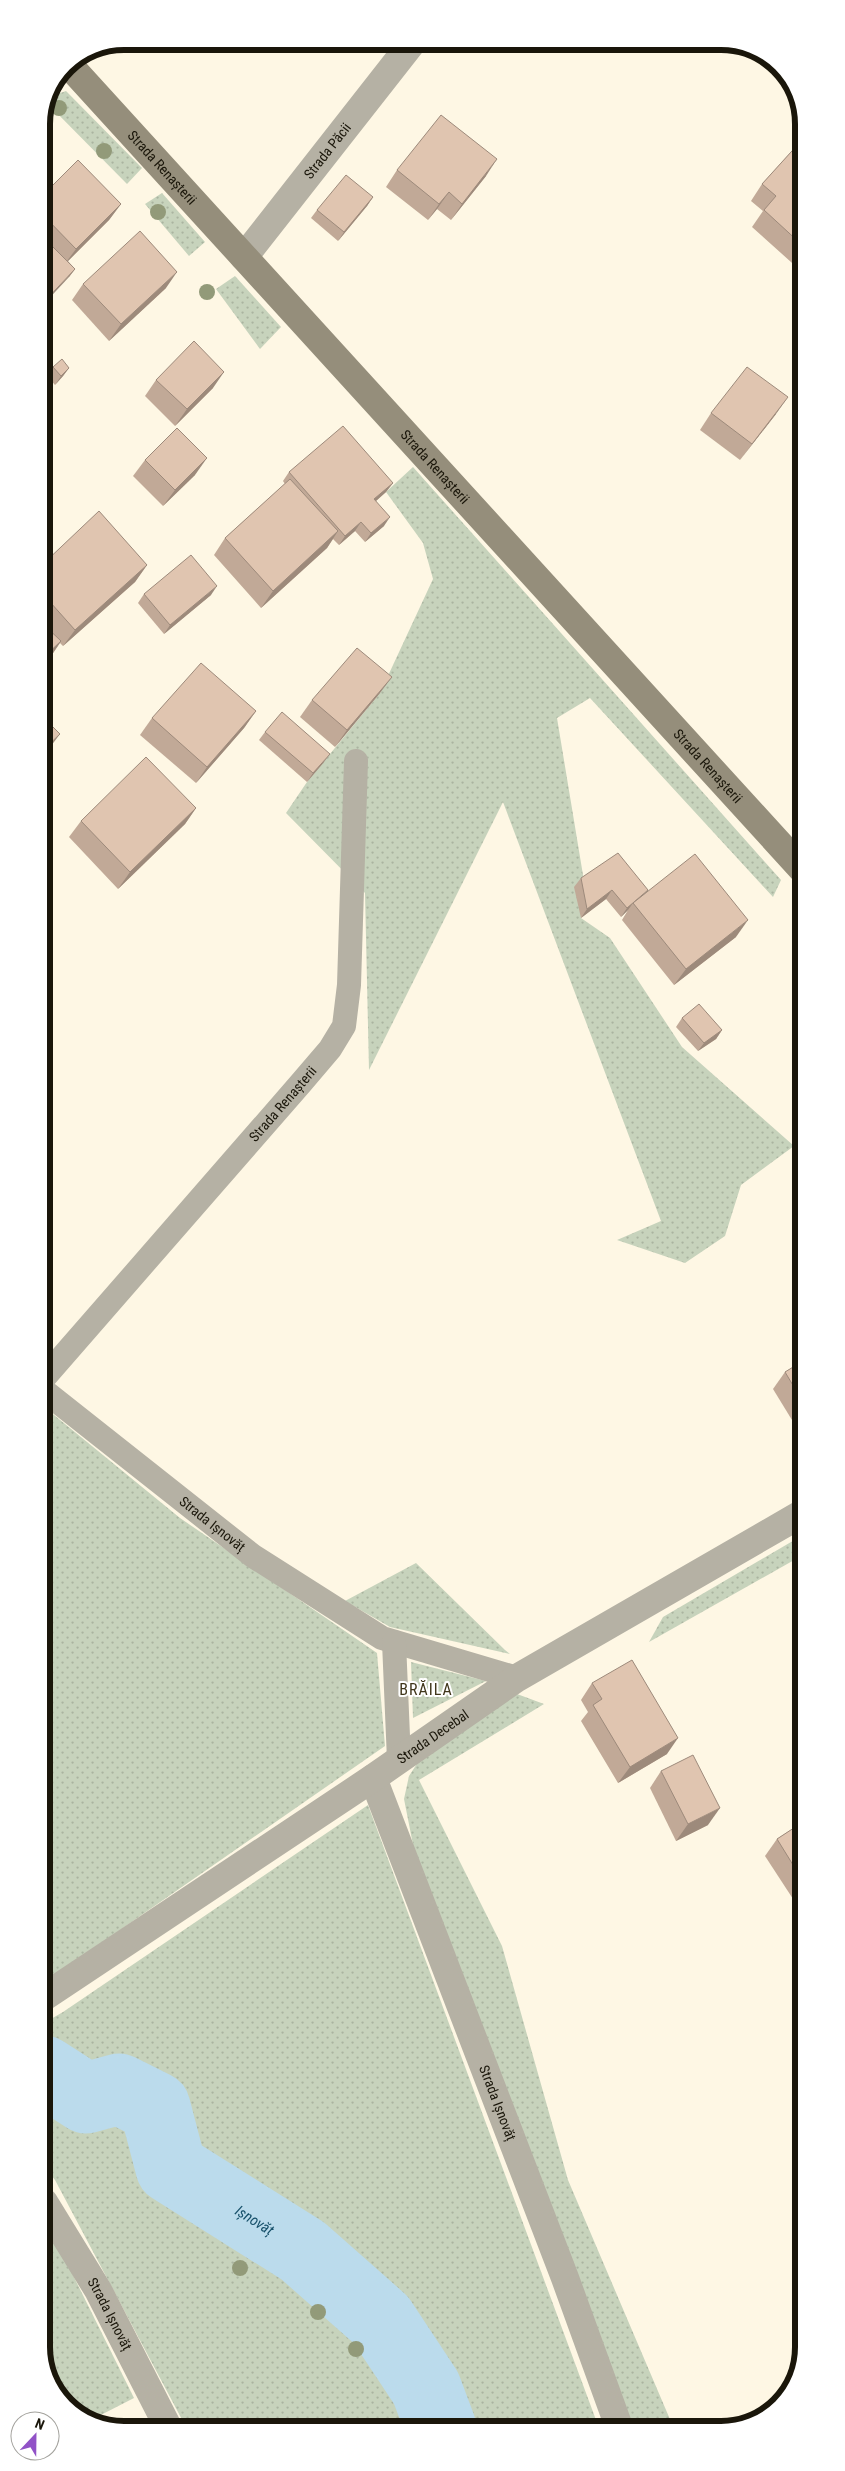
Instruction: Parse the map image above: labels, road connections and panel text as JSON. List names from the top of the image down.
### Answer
{
  "streets": {
    "main road": ["Strada Renașterii"],
    "street": ["Strada Păcii", "Strada Ișnovăț", "Strada Decebal"]
  },
  "crossings": [
    ["Strada Păcii", "Strada Renașterii"],
    ["Strada Ișnovăț", "Strada Decebal"]
  ],
  "districts": ["BRĂILA"],
  "water": ["Ișnovăț"],
  "north": "top"
}
